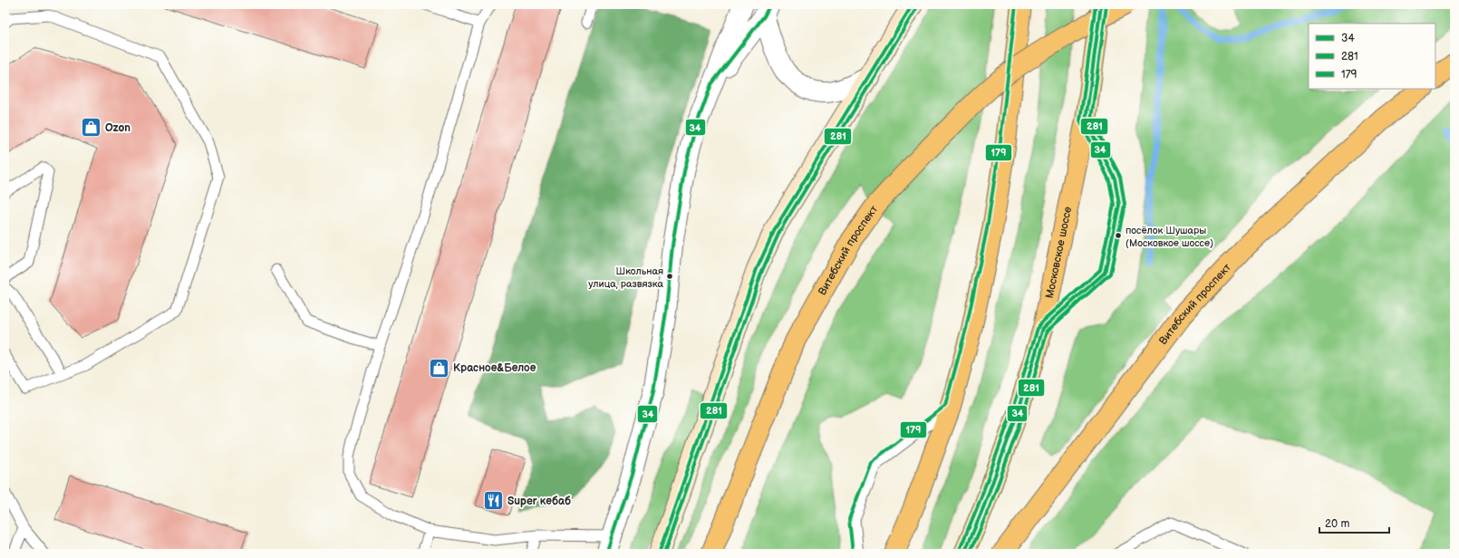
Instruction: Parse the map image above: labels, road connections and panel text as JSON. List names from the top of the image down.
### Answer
{
  "streets": {
    "main road": ["Витебский проспект", "Московское шоссе"]
  },
  "places": {
    "shop": ["Ozon", "Красное&Белое"],
    "other": ["посёлок Шушары (Московкое шоссе)", "Школьная улица, развязка"],
    "restaurant": ["Super кебаб"]
  },
  "lines": ["transit line 34", "transit line 179", "transit line 281"],
  "legend": ["34", "281", "179"],
  "scale_bar": "20 m"
}
